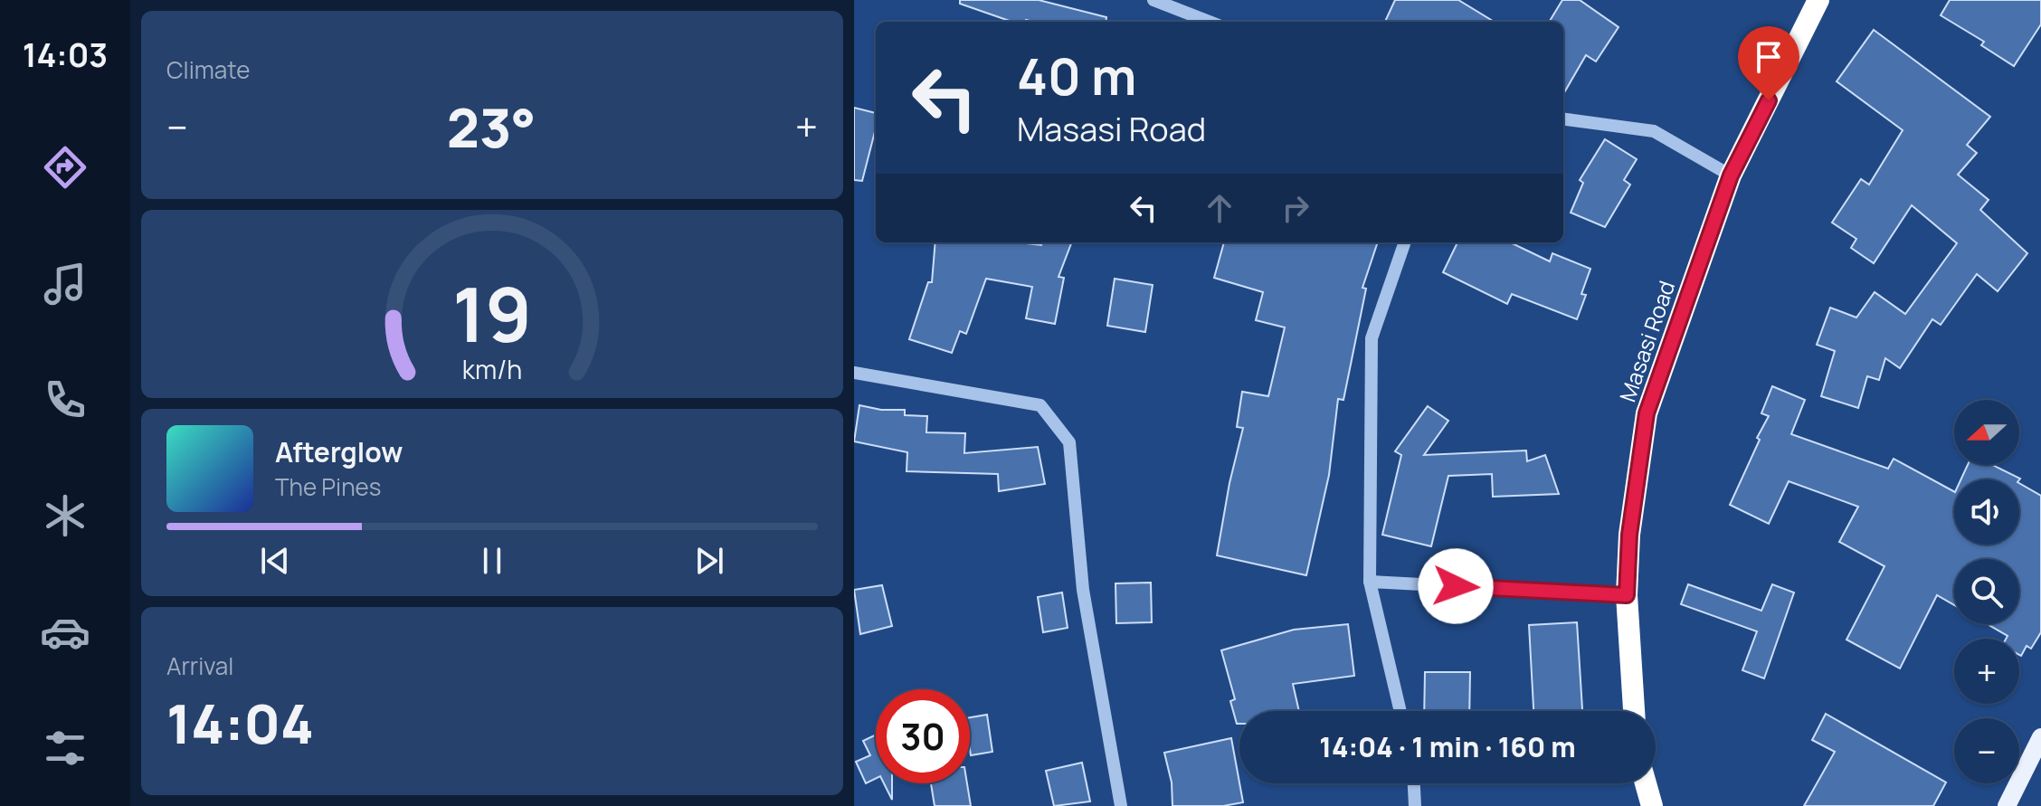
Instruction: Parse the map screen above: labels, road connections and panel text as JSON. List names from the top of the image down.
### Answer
{
  "streets": {
    "highway": ["Masasi Road"]
  },
  "north": "left",
  "page": {
    "tabs": "14:03",
    "tile": [
      "Climate",
      ["Arrival", "14:04"]
    ],
    "turn": ["40 m", "Masasi Road"],
    "heat": ["−", "23°", "+"],
    "map_buttons": ["+", "−"],
    "song": ["Afterglow", "The Pines"],
    "limit": "30",
    "trip": "14:04 · 1 min · 160 m",
    "gauge": ["19", "km/h"]
  }
}
